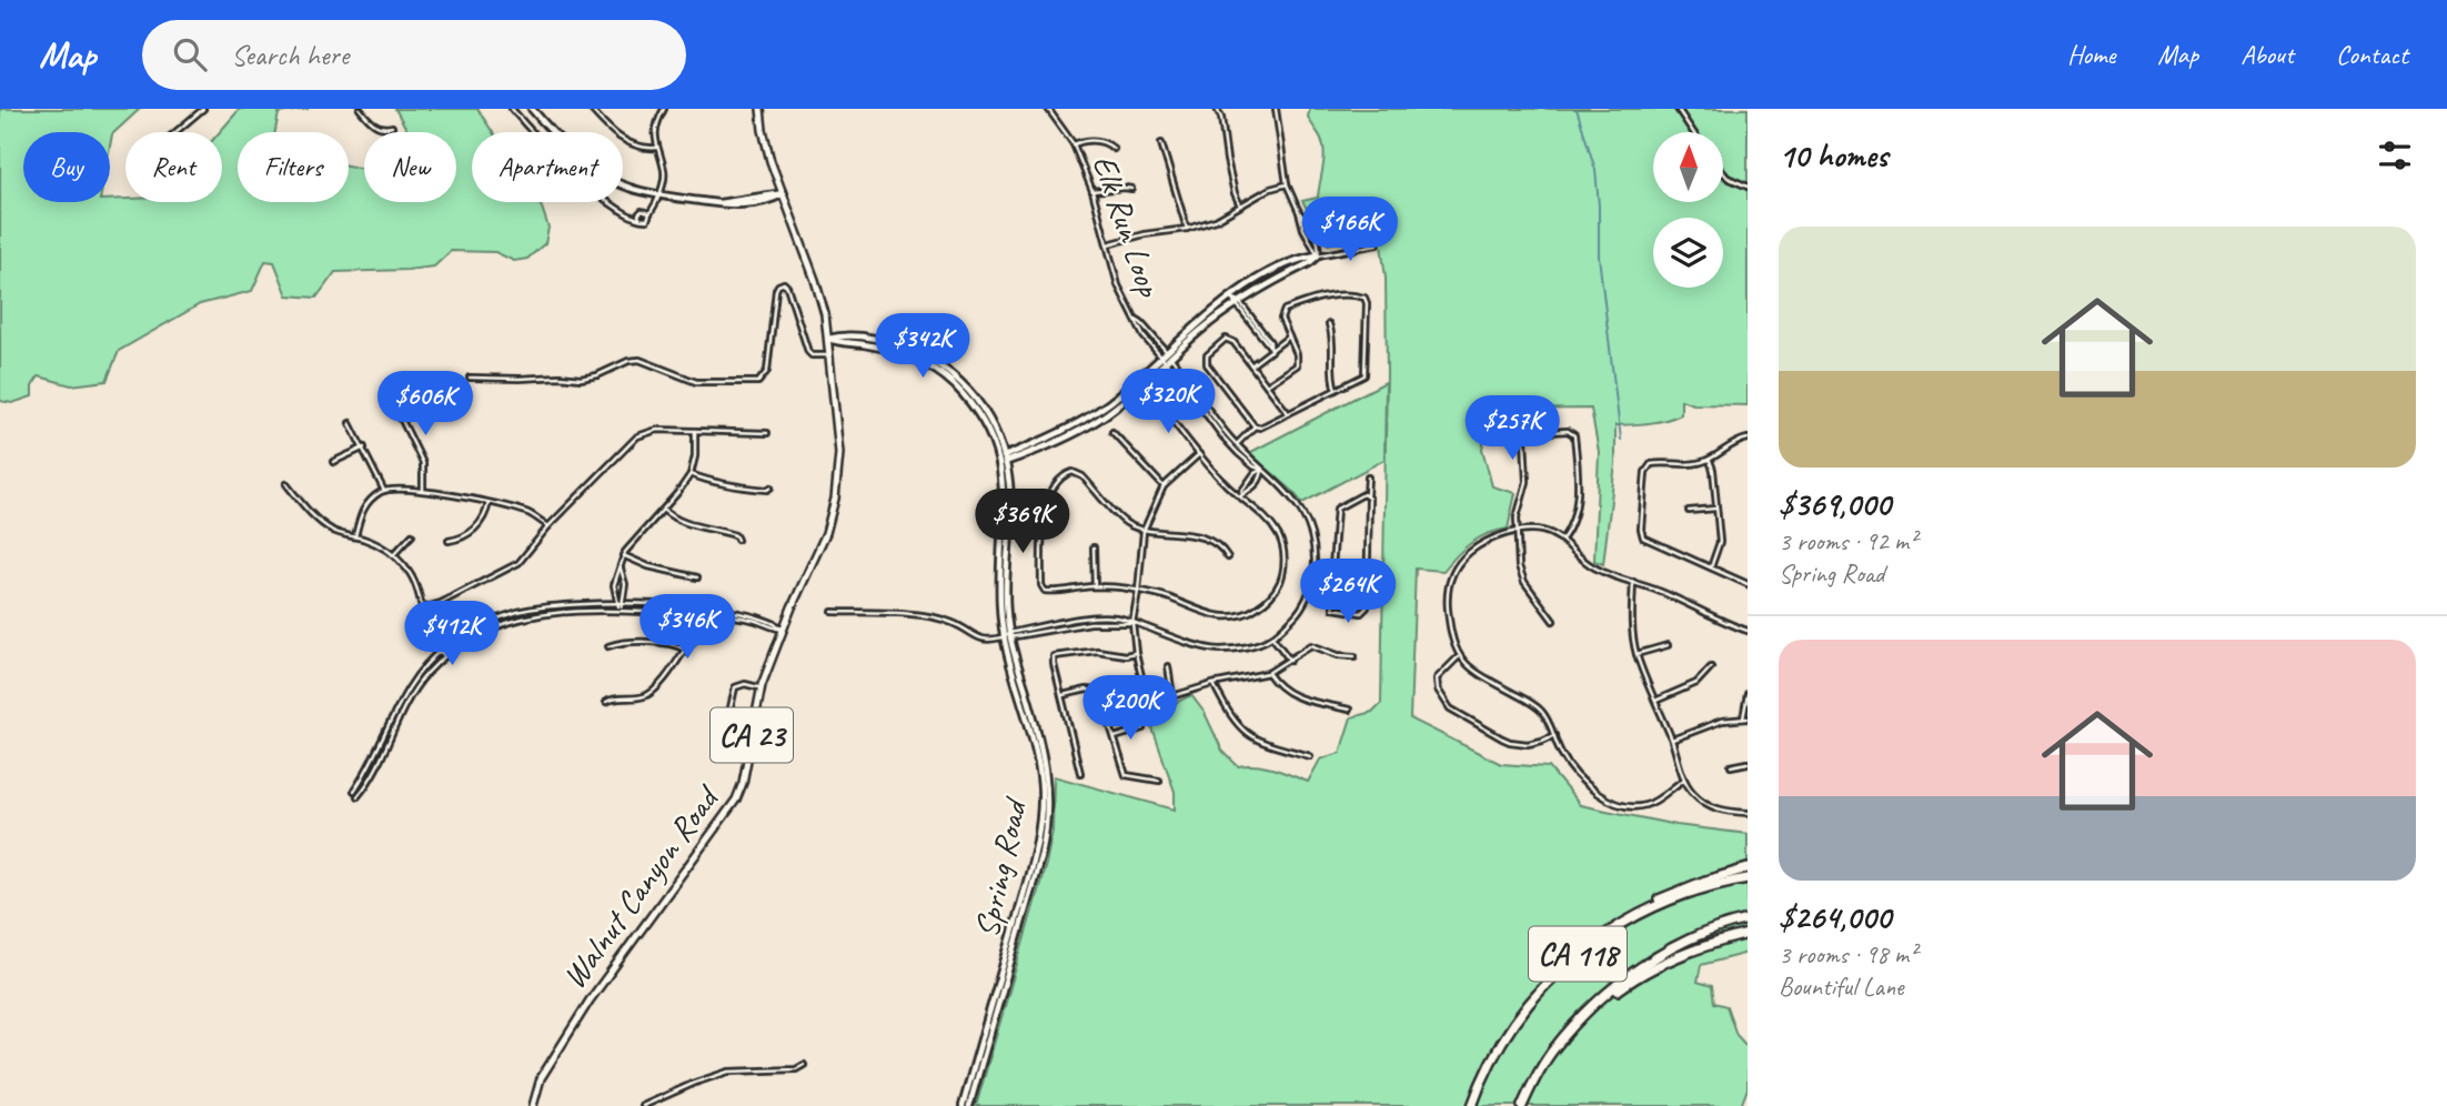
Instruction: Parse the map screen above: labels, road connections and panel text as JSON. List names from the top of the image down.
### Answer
{
  "streets": {
    "highway": ["CA 118"],
    "main road": ["CA 23", "Spring Road", "Walnut Canyon Road"],
    "street": ["Elk Run Loop"]
  },
  "crossings": [
    ["Elk Run Loop", "Spring Road"],
    ["Spring Road", "Walnut Canyon Road"]
  ],
  "north": "top",
  "page": {
    "header": "Map",
    "search": "Search here",
    "nav": [
      "Home",
      "Map",
      "About",
      "Contact"
    ],
    "heading": "10 homes",
    "chip": [
      "Buy",
      "Rent",
      "Filters",
      "New",
      "Apartment"
    ],
    "price": [
      "$166K",
      "$342K",
      "$320K",
      "$606K",
      "$257K",
      "$369K",
      "$264K",
      "$346K",
      "$412K",
      "$200K"
    ],
    "list": [
      {
        "name": "$369,000",
        "note": "3 rooms · 92 m² · Spring Road"
      },
      {
        "name": "$264,000",
        "note": "3 rooms · 98 m² · Bountiful Lane"
      }
    ]
  }
}
